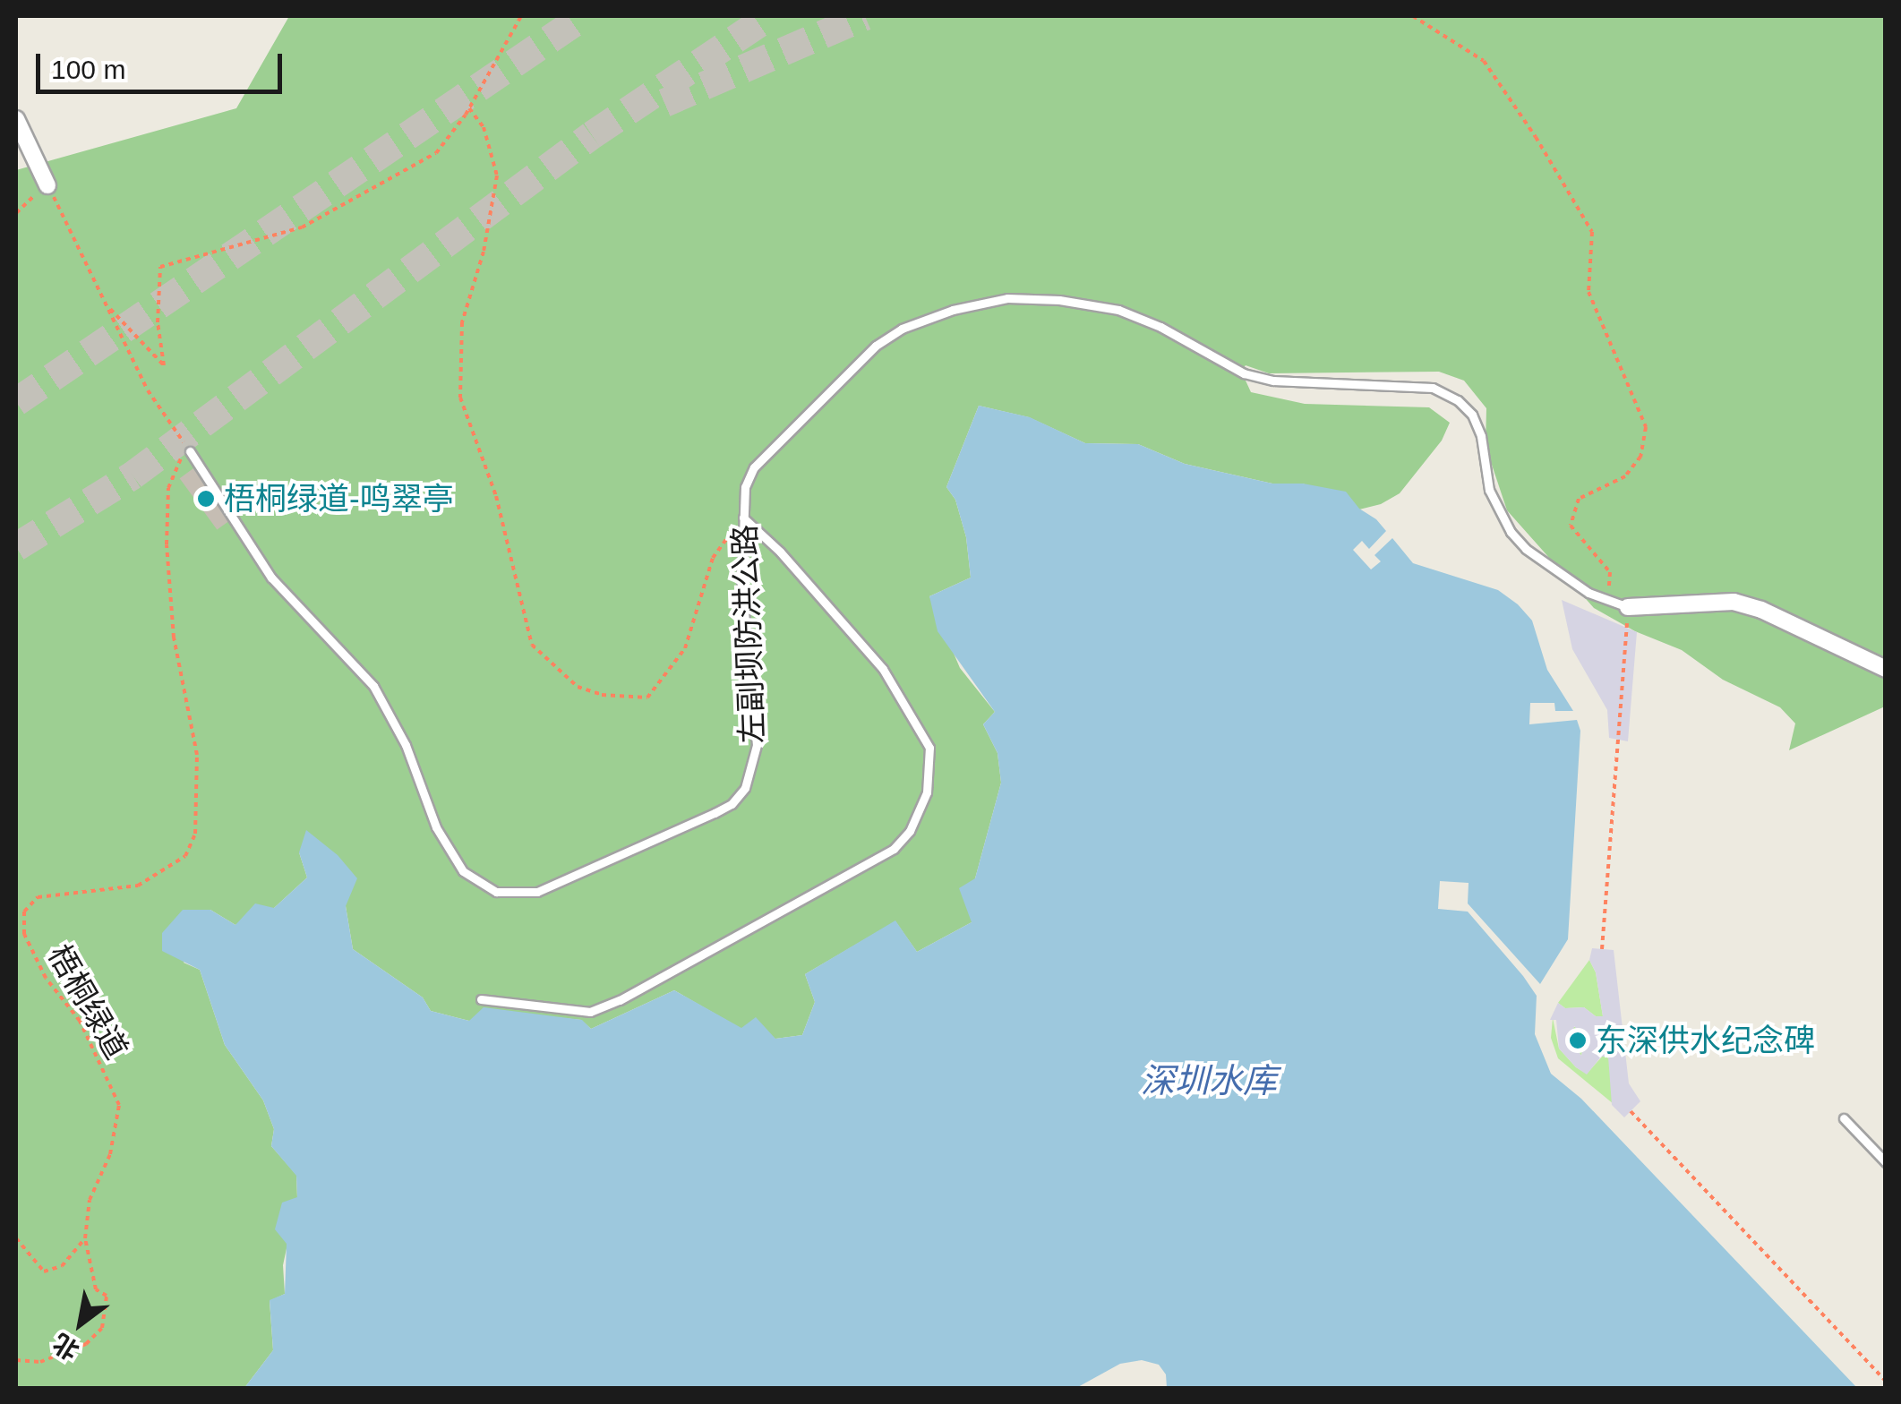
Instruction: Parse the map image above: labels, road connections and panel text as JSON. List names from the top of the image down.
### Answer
{
  "streets": {
    "street": ["左副坝防洪公路"],
    "path": ["梧桐绿道"]
  },
  "crossings": [
    ["左副坝防洪公路", "梧桐绿道"]
  ],
  "water": ["深圳水库"],
  "places": ["梧桐绿道-鸣翠亭", "东深供水纪念碑"],
  "scale_bar": "100 m",
  "north": "bottom left"
}
